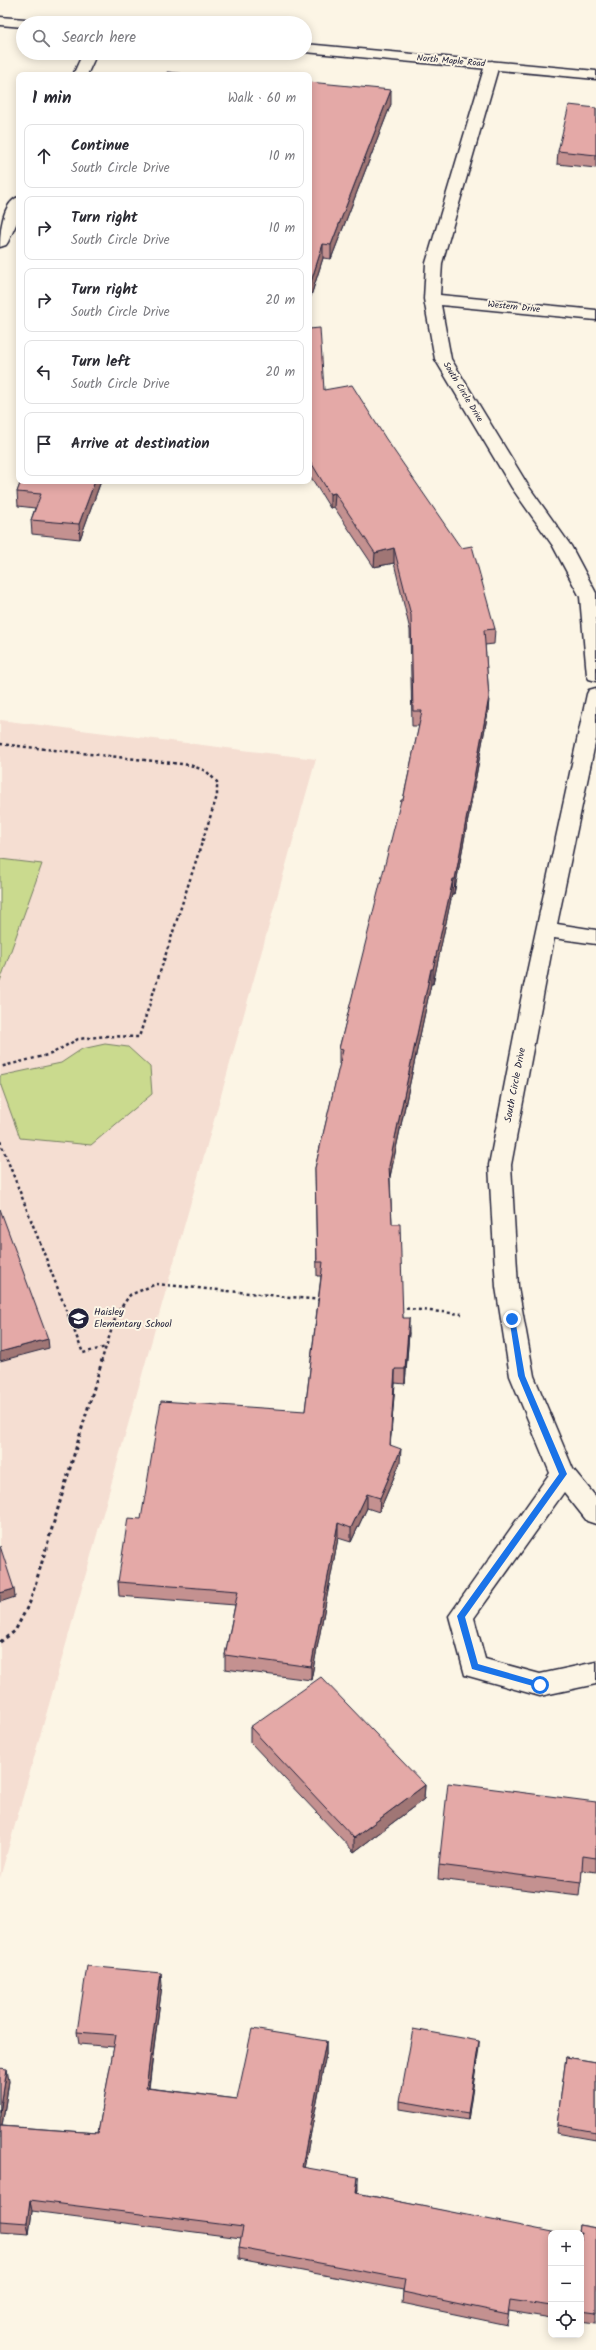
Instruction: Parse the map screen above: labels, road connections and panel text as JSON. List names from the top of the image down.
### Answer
{
  "streets": {
    "street": ["North Maple Road", "Western Drive", "South Circle Drive"]
  },
  "crossings": [
    ["North Maple Road", "South Circle Drive"],
    ["Western Drive", "South Circle Drive"]
  ],
  "places": {
    "school or university": ["Haisley Elementary School"]
  },
  "page": {
    "search": "Search here",
    "heading": ["1 min", "Walk · 60 m"],
    "list": [
      ["Continue", "South Circle Drive", "10 m"],
      ["Turn right", "South Circle Drive", "10 m"],
      ["Turn right", "South Circle Drive", "20 m"],
      ["Turn left", "South Circle Drive", "20 m"],
      "Arrive at destination"
    ],
    "map_buttons": ["+", "−"]
  }
}
